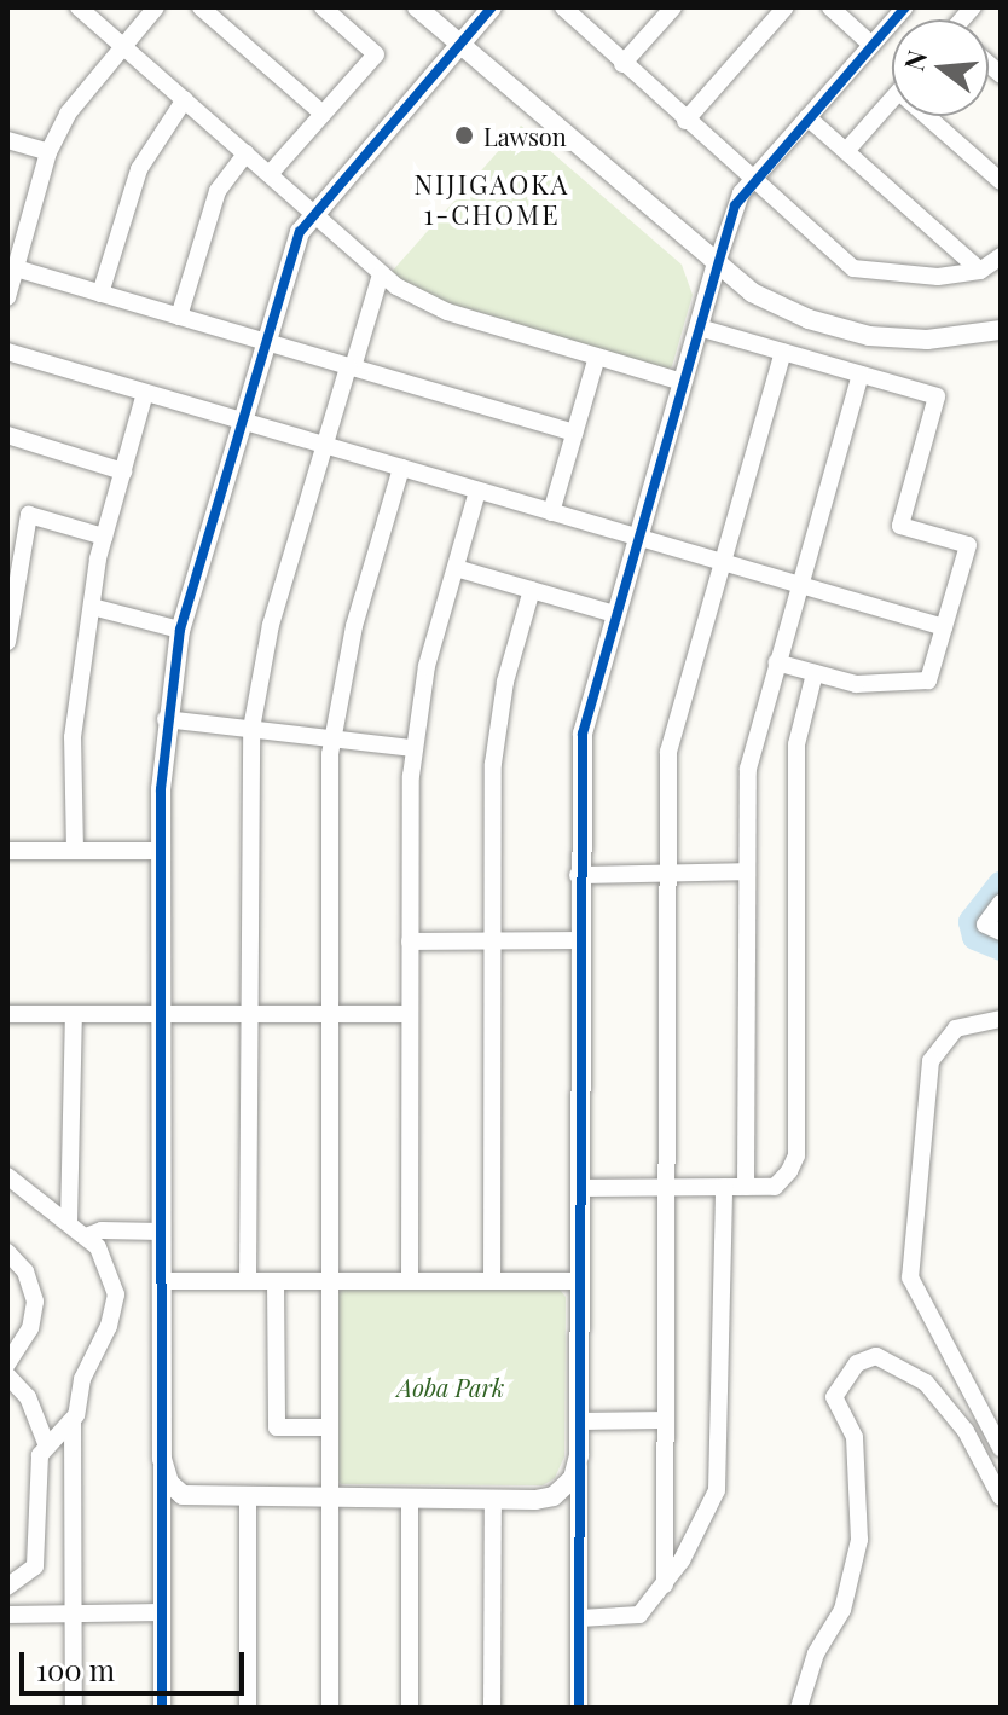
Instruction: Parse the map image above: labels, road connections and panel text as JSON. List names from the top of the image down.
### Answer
{
  "districts": ["NIJIGAOKA 1-CHOME"],
  "parks": ["Aoba Park"],
  "places": ["Lawson"],
  "scale_bar": "100 m",
  "north": "left"
}
